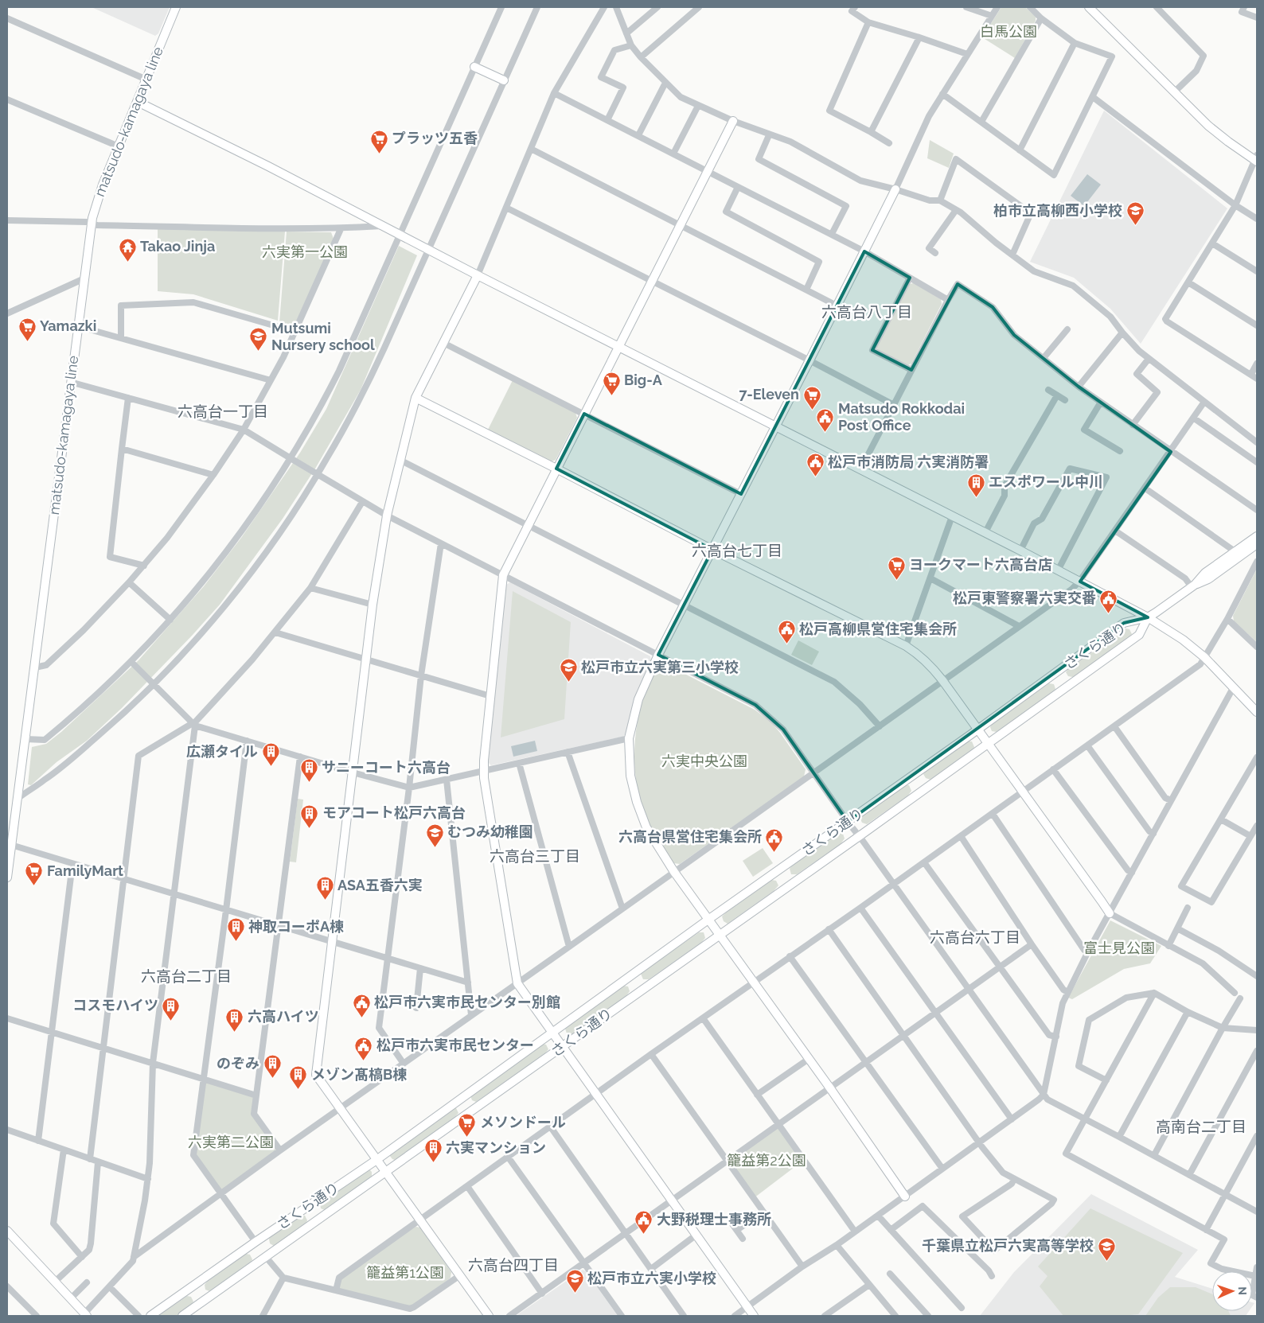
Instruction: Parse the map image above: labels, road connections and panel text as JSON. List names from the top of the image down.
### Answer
{
  "streets": {
    "street": ["matsudo-kamagaya line", "さくら通り"]
  },
  "districts": [
    "六高台八丁目",
    "六高台一丁目",
    "六高台七丁目",
    "六高台三丁目",
    "六高台六丁目",
    "六高台二丁目",
    "高南台二丁目",
    "六高台四丁目"
  ],
  "parks": [
    "白馬公園",
    "六実第一公園",
    "六実中央公園",
    "富士見公園",
    "六実第二公園",
    "籠益第2公園",
    "籠益第1公園"
  ],
  "places": {
    "supermarket": [
      "プラッツ五香",
      "Yamazki",
      "Big-A",
      "7-Eleven",
      "ヨークマート六高台店",
      "FamilyMart",
      "メソンドール"
    ],
    "school or university": [
      "柏市立高柳西小学校",
      "Mutsumi Nursery school",
      "松戸市立六実第三小学校",
      "むつみ幼稚園",
      "千葉県立松戸六実高等学校",
      "松戸市立六実小学校"
    ],
    "temple": ["Takao Jinja"],
    "public building": [
      "Matsudo Rokkodai Post Office",
      "松戸市消防局 六実消防署",
      "松戸東警察署六実交番",
      "松戸高柳県営住宅集会所",
      "六高台県営住宅集会所",
      "松戸市六実市民センター別館",
      "松戸市六実市民センター",
      "大野税理士事務所"
    ],
    "building": [
      "エスポワール中川",
      "広瀬タイル",
      "サニーコート六高台",
      "モアコート松戸六高台",
      "ASA五香六実",
      "神取コーポA棟",
      "コスモハイツ",
      "六高ハイツ",
      "のぞみ",
      "メゾン髙槁B棟",
      "六実マンション"
    ]
  },
  "north": "right"
}
